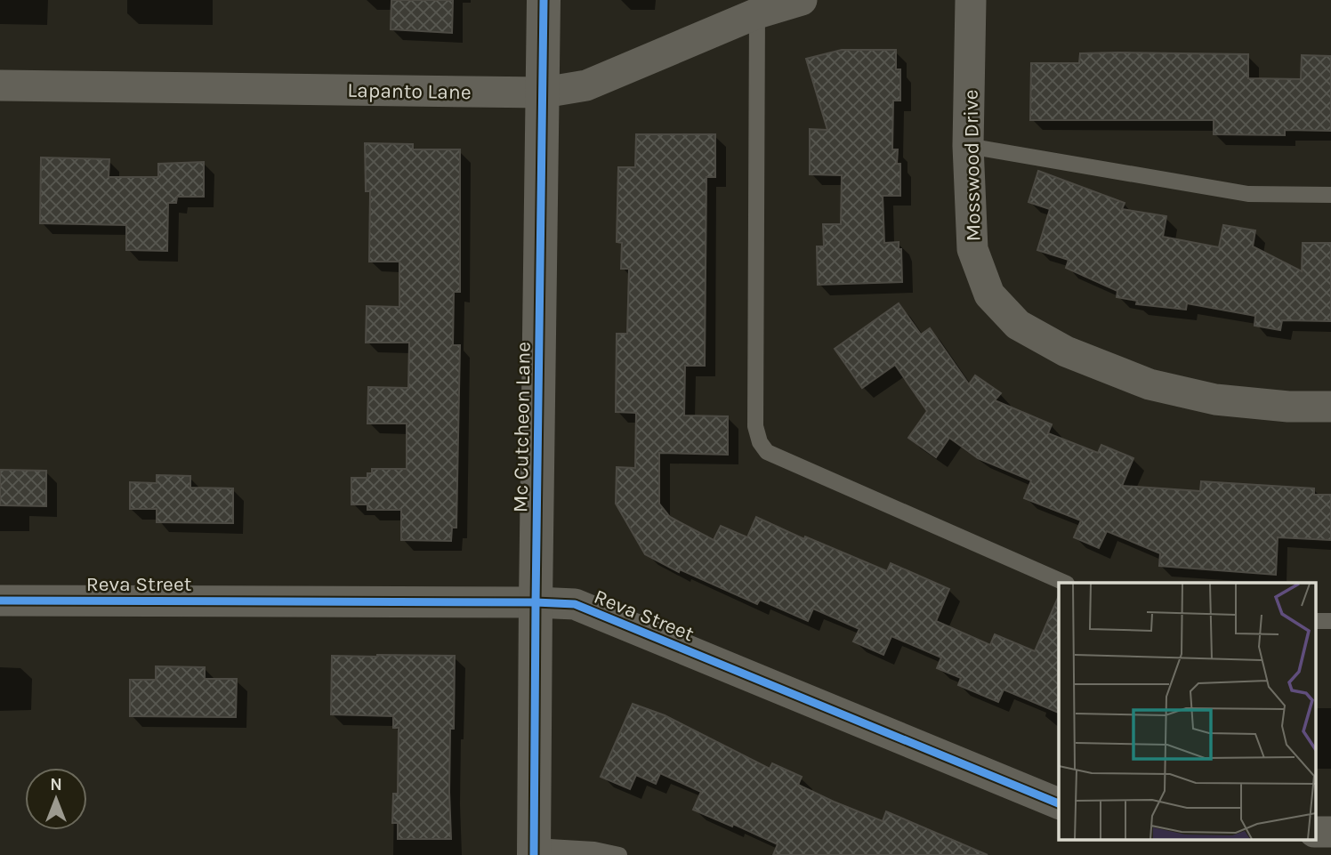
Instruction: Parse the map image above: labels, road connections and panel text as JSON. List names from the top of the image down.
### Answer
{
  "streets": {
    "street": [
      "Lapanto Lane",
      "Mosswood Drive",
      "Mc Cutcheon Lane",
      "Reva Street"
    ]
  },
  "crossings": [
    ["Lapanto Lane", "Mc Cutcheon Lane"],
    ["Mc Cutcheon Lane", "Reva Street"]
  ],
  "north": "top"
}
